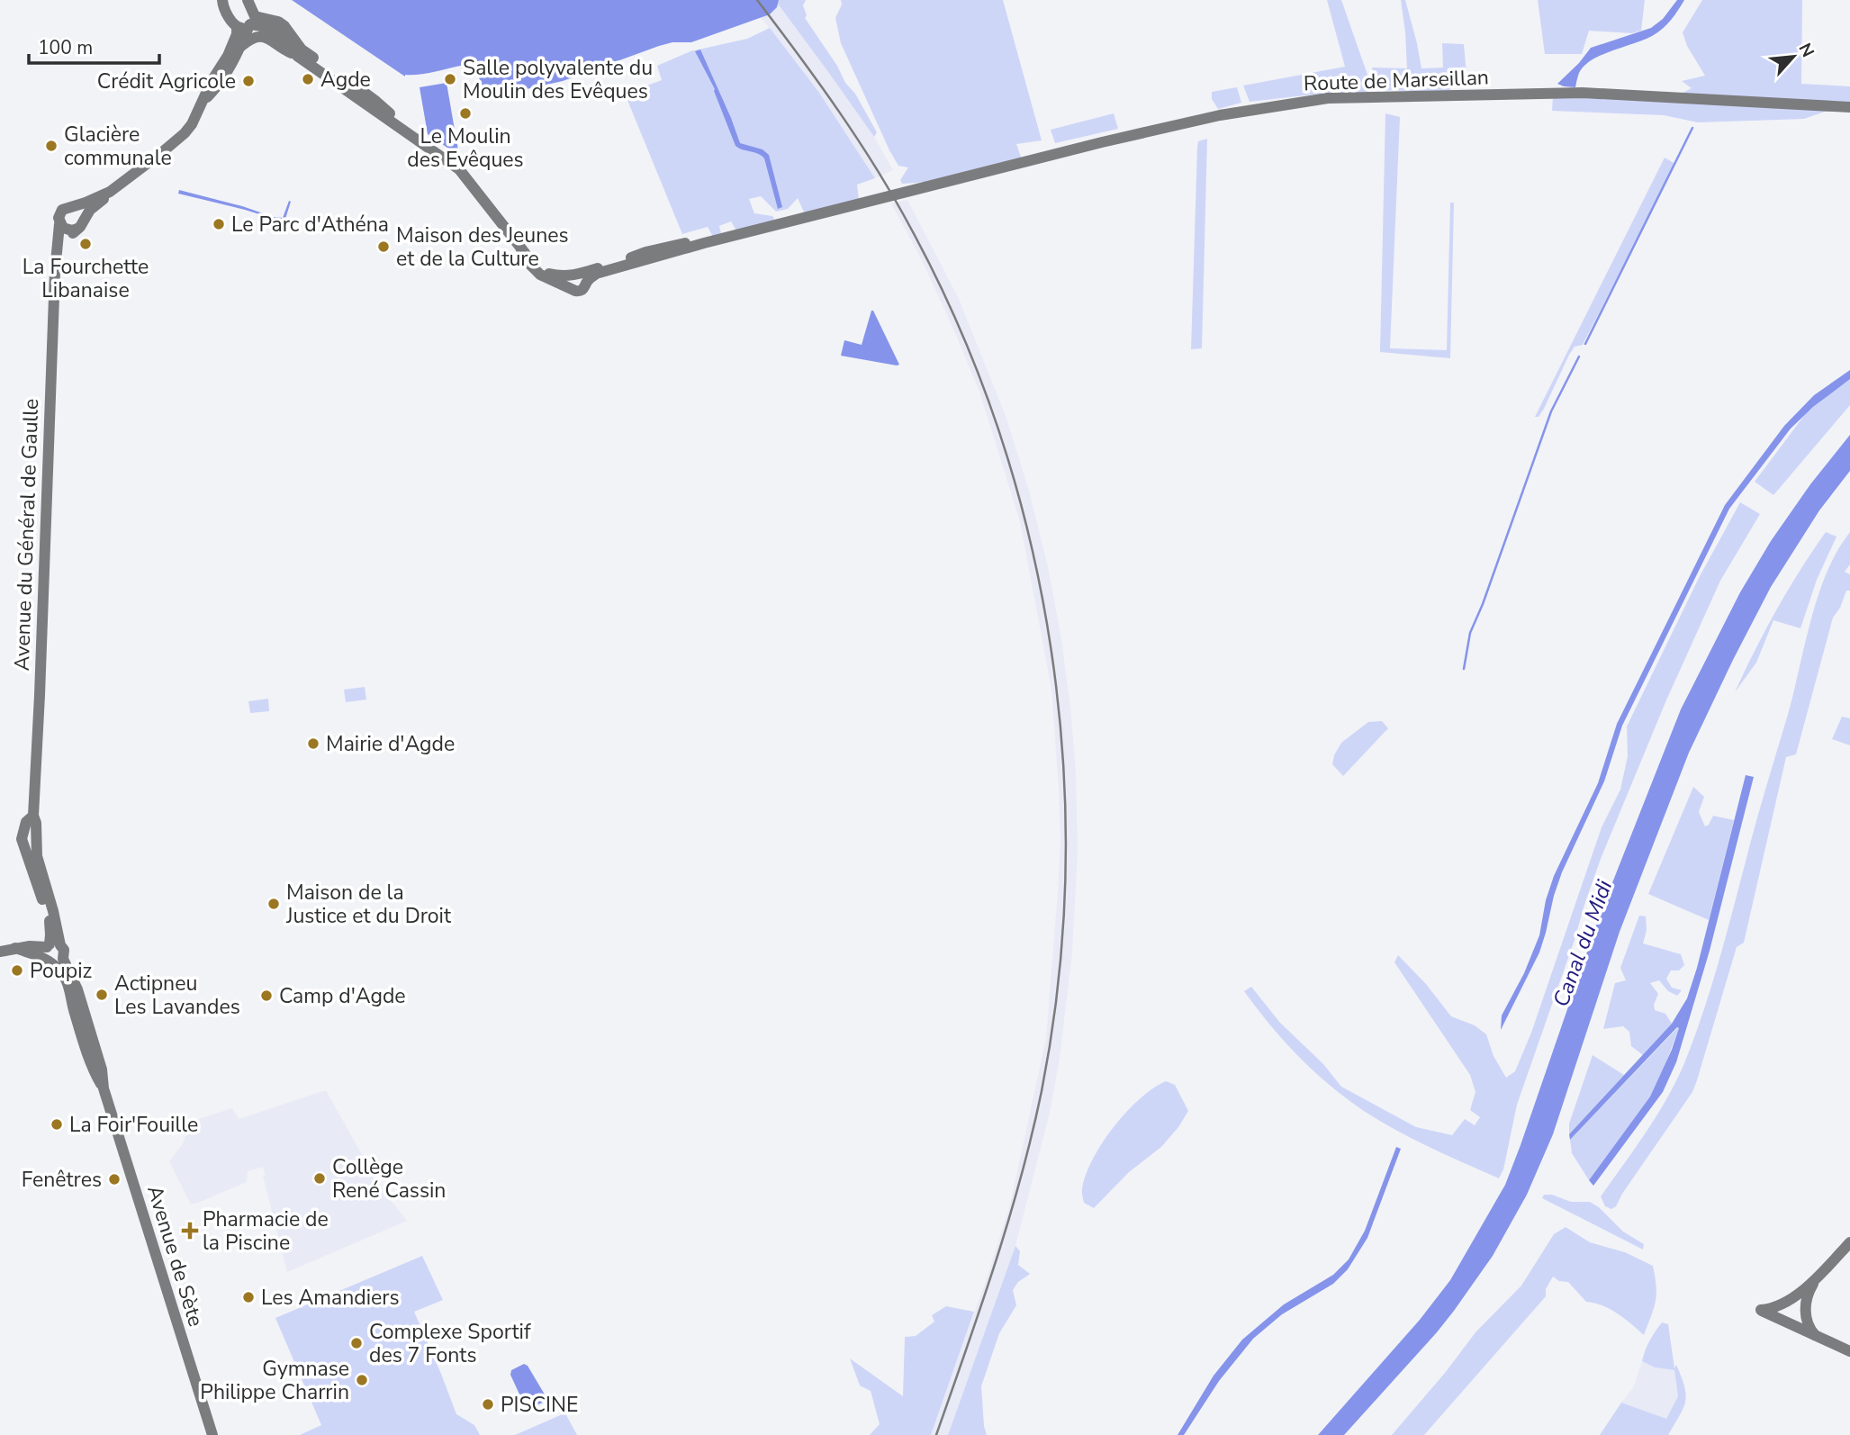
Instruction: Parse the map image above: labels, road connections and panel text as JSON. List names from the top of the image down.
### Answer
{
  "streets": {
    "main road": ["Route de Marseillan", "Avenue du Général de Gaulle", "Avenue de Sète"]
  },
  "crossings": [
    ["Avenue du Général de Gaulle", "Avenue de Sète"]
  ],
  "water": ["Canal du Midi"],
  "places": {
    "other": [
      "Agde",
      "Salle polyvalente du Moulin des Evêques",
      "Crédit Agricole",
      "Le Moulin des Evêques",
      "Glacière communale",
      "Le Parc d'Athéna",
      "La Fourchette Libanaise",
      "Maison des Jeunes et de la Culture",
      "Mairie d'Agde",
      "Maison de la Justice et du Droit",
      "Poupiz",
      "Actipneu Les Lavandes",
      "Camp d'Agde",
      "La Foir'Fouille",
      "Collège René Cassin",
      "Fenêtres",
      "Les Amandiers",
      "Complexe Sportif des 7 Fonts",
      "Gymnase Philippe Charrin",
      "PISCINE"
    ],
    "health": ["Pharmacie de la Piscine"]
  },
  "scale_bar": "100 m",
  "north": "top right"
}
